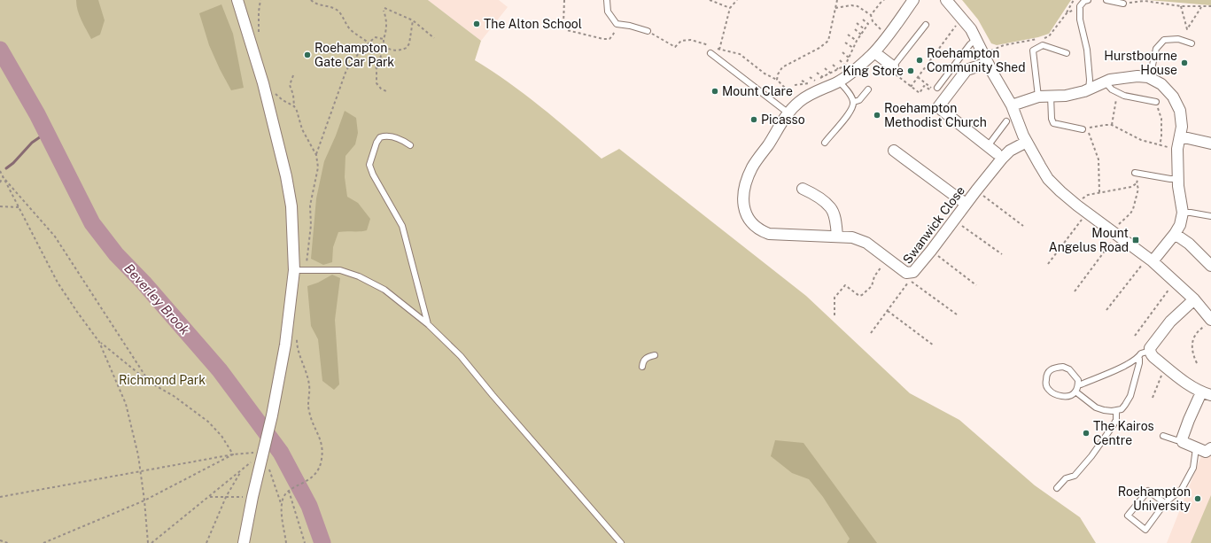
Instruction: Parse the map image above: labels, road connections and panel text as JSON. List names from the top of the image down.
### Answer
{
  "streets": {
    "street": ["Swanwick Close"]
  },
  "water": ["Beverley Brook"],
  "parks": ["Richmond Park"],
  "places": {
    "other": [
      "The Alton School",
      "Roehampton Gate Car Park",
      "Roehampton Community Shed",
      "Hurstbourne House",
      "King Store",
      "Mount Clare",
      "Roehampton Methodist Church",
      "Picasso",
      "The Kairos Centre",
      "Roehampton University"
    ],
    "transit": ["Mount Angelus Road"]
  }
}
